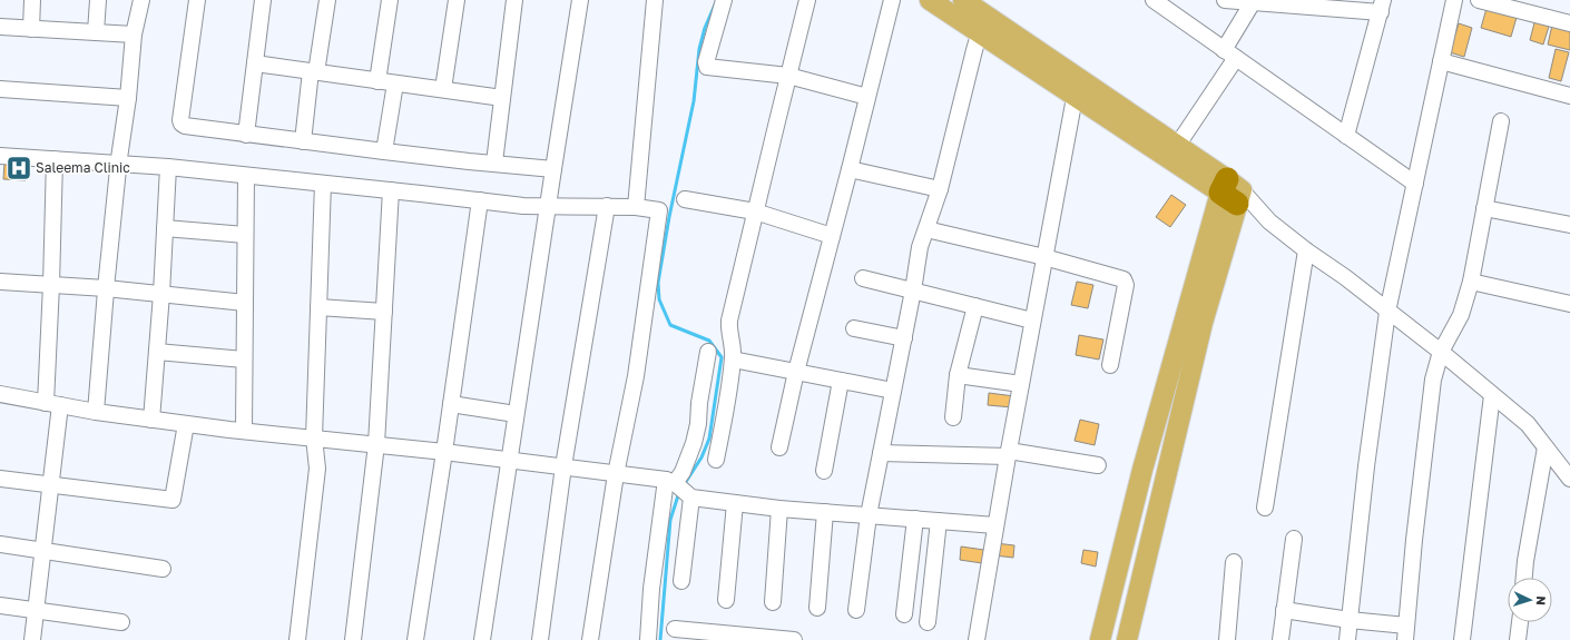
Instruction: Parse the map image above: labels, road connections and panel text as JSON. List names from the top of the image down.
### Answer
{
  "places": {
    "hospital": ["Saleema Clinic"]
  },
  "north": "right"
}
